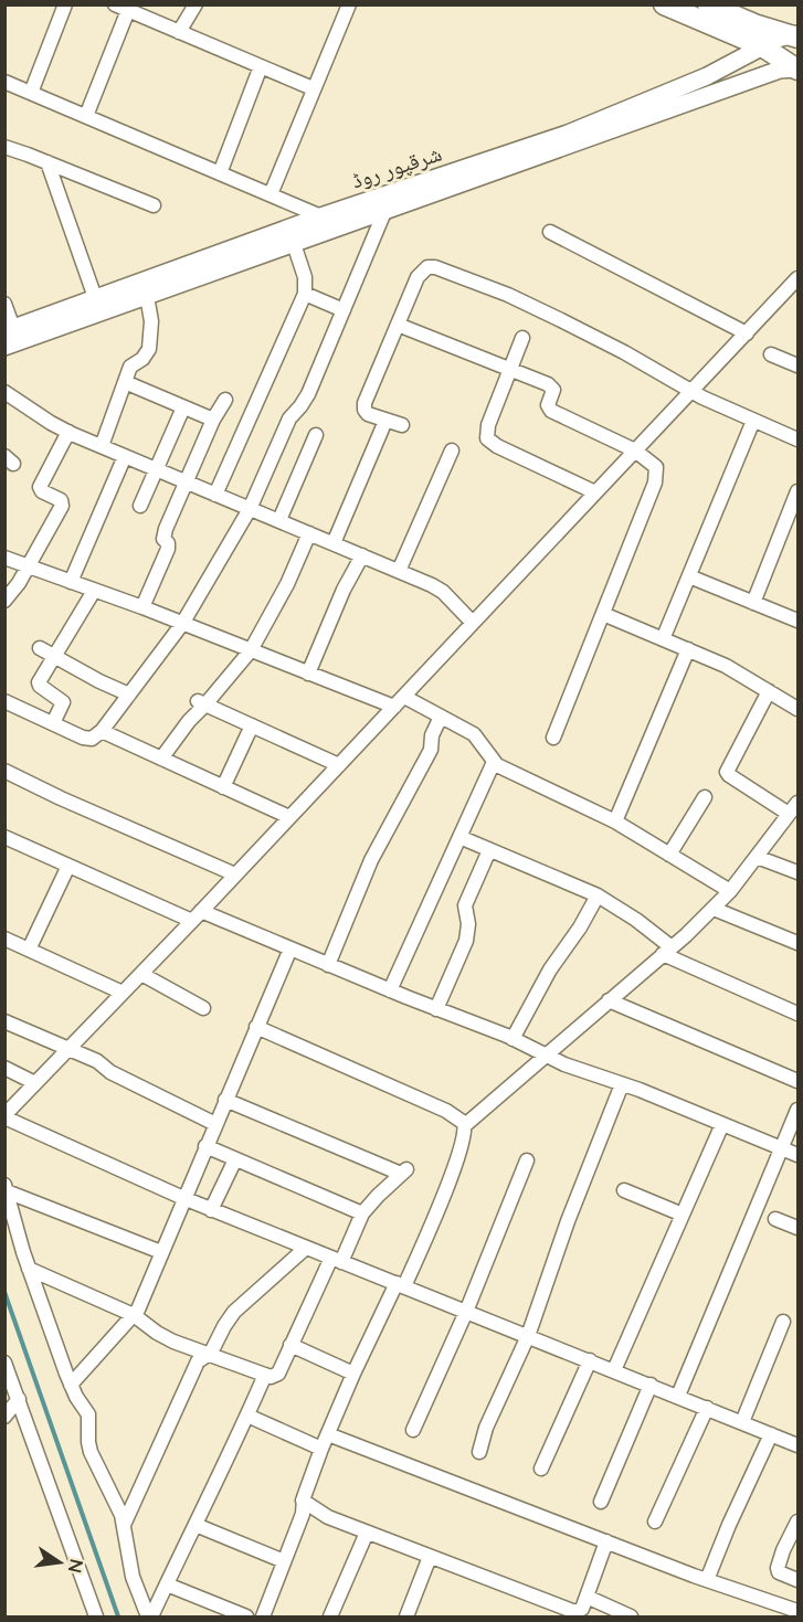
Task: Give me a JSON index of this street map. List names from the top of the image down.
{
  "streets": {
    "main road": ["شرقپور روڈ"]
  },
  "north": "right"
}
